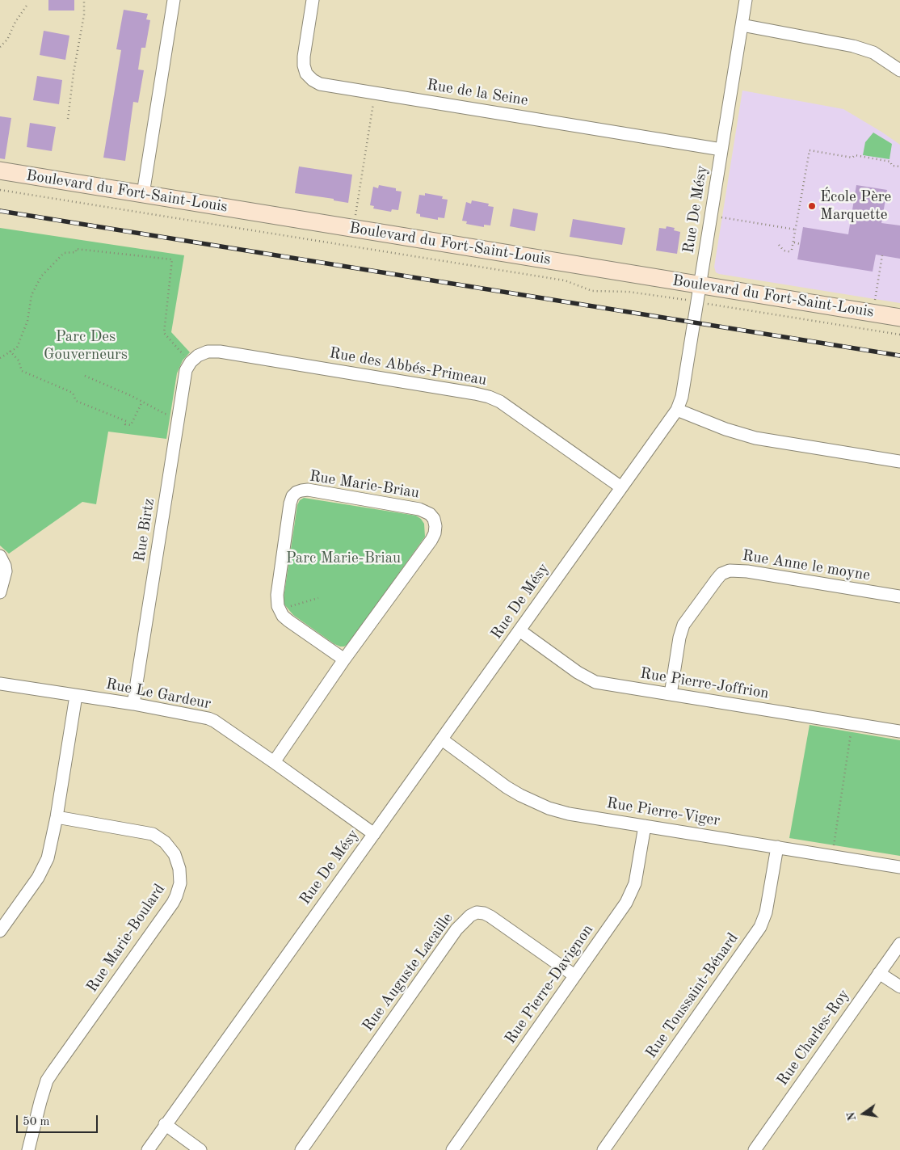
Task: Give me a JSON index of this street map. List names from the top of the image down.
{
  "streets": {
    "street": [
      "Rue de la Seine",
      "Boulevard du Fort-Saint-Louis",
      "Rue De Mésy",
      "Rue des Abbés-Primeau",
      "Rue Marie-Briau",
      "Rue Birtz",
      "Rue Anne le moyne",
      "Rue Pierre-Joffrion",
      "Rue Le Gardeur",
      "Rue Pierre-Viger",
      "Rue Marie-Boulard",
      "Rue Auguste Lacaille",
      "Rue Pierre-Davignon",
      "Rue Toussaint-Bénard",
      "Rue Charles-Roy"
    ]
  },
  "crossings": [
    ["Rue de la Seine", "Rue De Mésy"],
    ["Boulevard du Fort-Saint-Louis", "Rue De Mésy"],
    ["Rue De Mésy", "Rue des Abbés-Primeau"],
    ["Rue De Mésy", "Rue Pierre-Joffrion"],
    ["Rue De Mésy", "Rue Le Gardeur"],
    ["Rue De Mésy", "Rue Pierre-Viger"],
    ["Rue des Abbés-Primeau", "Rue Birtz"],
    ["Rue Marie-Briau", "Rue Le Gardeur"],
    ["Rue Birtz", "Rue Le Gardeur"],
    ["Rue Anne le moyne", "Rue Pierre-Joffrion"],
    ["Rue Pierre-Viger", "Rue Pierre-Davignon"],
    ["Rue Pierre-Viger", "Rue Toussaint-Bénard"],
    ["Rue Auguste Lacaille", "Rue Pierre-Davignon"]
  ],
  "parks": ["Parc Des Gouverneurs", "Parc Marie-Briau"],
  "places": ["École Père Marquette"],
  "scale_bar": "50 m",
  "north": "left"
}
